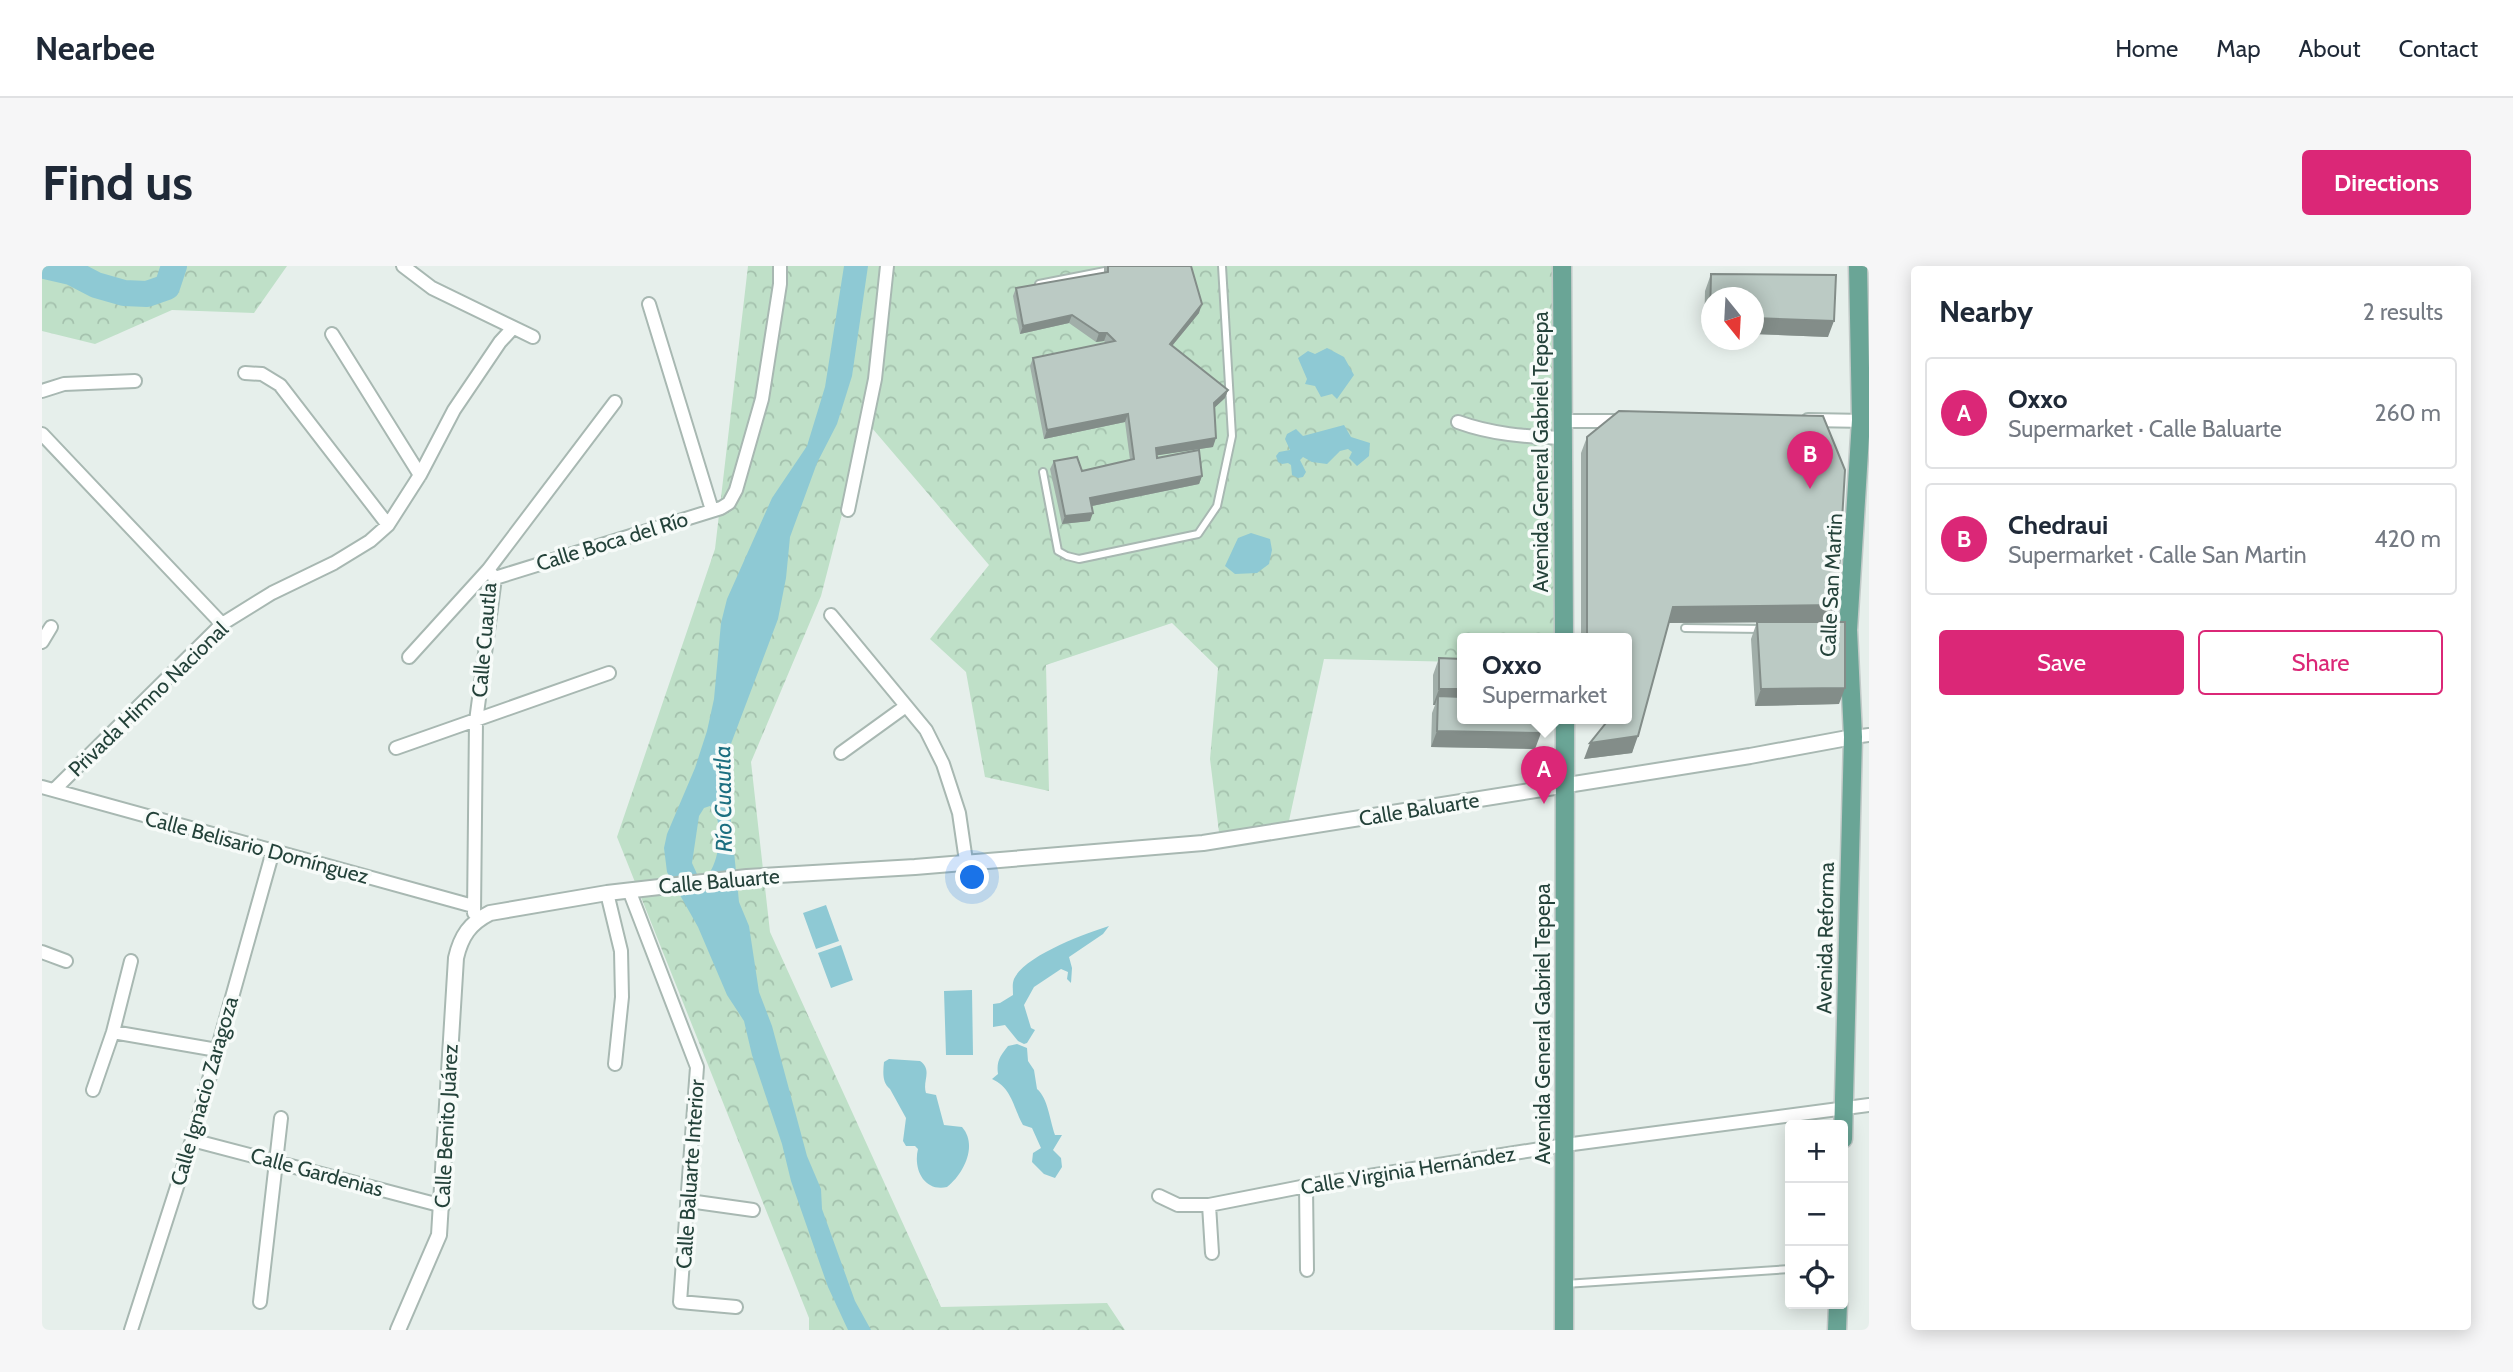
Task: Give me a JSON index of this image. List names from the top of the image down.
{
  "streets": {
    "main road": ["Avenida General Gabriel Tepepa", "Calle San Martin", "Avenida Reforma"],
    "street": [
      "Calle Boca del Río",
      "Calle Cuautla",
      "Privada Himno Nacional",
      "Calle Baluarte",
      "Calle Belisario Domínguez",
      "Calle Ignacio Zaragoza",
      "Calle Benito Juárez",
      "Calle Virginia Hernández",
      "Calle Gardenias",
      "Calle Baluarte Interior"
    ]
  },
  "crossings": [
    ["Avenida General Gabriel Tepepa", "Calle Baluarte"],
    ["Avenida General Gabriel Tepepa", "Calle Virginia Hernández"],
    ["Calle Boca del Río", "Calle Cuautla"],
    ["Calle San Martin", "Calle Baluarte"],
    ["Calle San Martin", "Avenida Reforma"],
    ["Calle Cuautla", "Calle Baluarte"],
    ["Calle Cuautla", "Calle Belisario Domínguez"],
    ["Calle Cuautla", "Calle Benito Juárez"],
    ["Privada Himno Nacional", "Calle Belisario Domínguez"],
    ["Calle Baluarte", "Calle Belisario Domínguez"],
    ["Calle Baluarte", "Avenida Reforma"],
    ["Calle Baluarte", "Calle Benito Juárez"],
    ["Calle Baluarte", "Calle Baluarte Interior"],
    ["Calle Belisario Domínguez", "Calle Ignacio Zaragoza"],
    ["Calle Belisario Domínguez", "Calle Benito Juárez"],
    ["Avenida Reforma", "Calle Virginia Hernández"],
    ["Calle Ignacio Zaragoza", "Calle Gardenias"],
    ["Calle Benito Juárez", "Calle Gardenias"]
  ],
  "water": ["Río Cuautla"],
  "north": "bottom",
  "page": {
    "header": "Nearbee",
    "nav": [
      "Home",
      "Map",
      "About",
      "Contact"
    ],
    "buttons": [
      "Directions",
      ["Save", "Share"]
    ],
    "title": "Find us",
    "heading": ["Nearby", "2 results"],
    "list": [
      {
        "mark": "A",
        "name": "Oxxo",
        "note": "Supermarket · Calle Baluarte",
        "value": "260 m"
      },
      {
        "mark": "B",
        "name": "Chedraui",
        "note": "Supermarket · Calle San Martin",
        "value": "420 m"
      }
    ],
    "pins": ["B", "A"],
    "popup": ["Oxxo", "Supermarket"],
    "map_buttons": ["+", "−"]
  }
}
